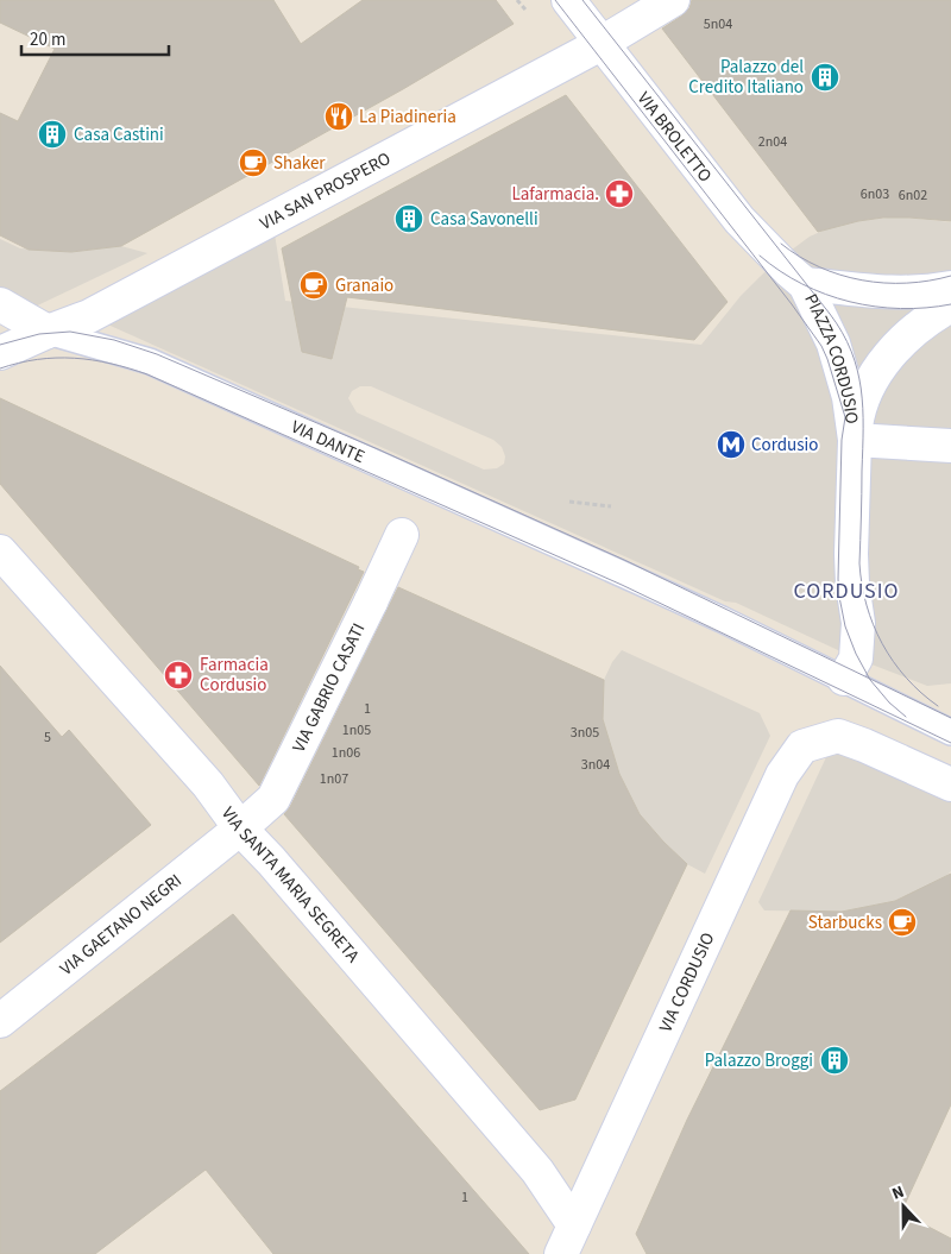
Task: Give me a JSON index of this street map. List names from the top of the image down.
{
  "streets": {
    "street": [
      "VIA BROLETTO",
      "VIA SAN PROSPERO",
      "PIAZZA CORDUSIO",
      "VIA DANTE",
      "VIA GABRIO CASATI",
      "VIA SANTA MARIA SEGRETA",
      "VIA GAETANO NEGRI",
      "VIA CORDUSIO"
    ]
  },
  "crossings": [
    ["VIA BROLETTO", "VIA SAN PROSPERO"],
    ["VIA BROLETTO", "PIAZZA CORDUSIO"],
    ["VIA SAN PROSPERO", "VIA DANTE"],
    ["PIAZZA CORDUSIO", "VIA DANTE"],
    ["VIA GABRIO CASATI", "VIA SANTA MARIA SEGRETA"],
    ["VIA GABRIO CASATI", "VIA GAETANO NEGRI"],
    ["VIA SANTA MARIA SEGRETA", "VIA GAETANO NEGRI"],
    ["VIA SANTA MARIA SEGRETA", "VIA CORDUSIO"]
  ],
  "districts": ["CORDUSIO"],
  "places": {
    "building": [
      "Palazzo del Credito Italiano",
      "Casa Castini",
      "Casa Savonelli",
      "Palazzo Broggi"
    ],
    "restaurant": ["La Piadineria"],
    "cafe": ["Shaker", "Granaio", "Starbucks"],
    "pharmacy": ["Lafarmacia.", "Farmacia Cordusio"],
    "metro station": ["Cordusio"]
  },
  "house_numbers": [
    "5n04",
    "2n04",
    "6n03",
    "6n02",
    "1",
    "1n05",
    "3n05",
    "5",
    "1n06",
    "3n04",
    "1n07",
    "1"
  ],
  "scale_bar": "20 m",
  "north": "top"
}
